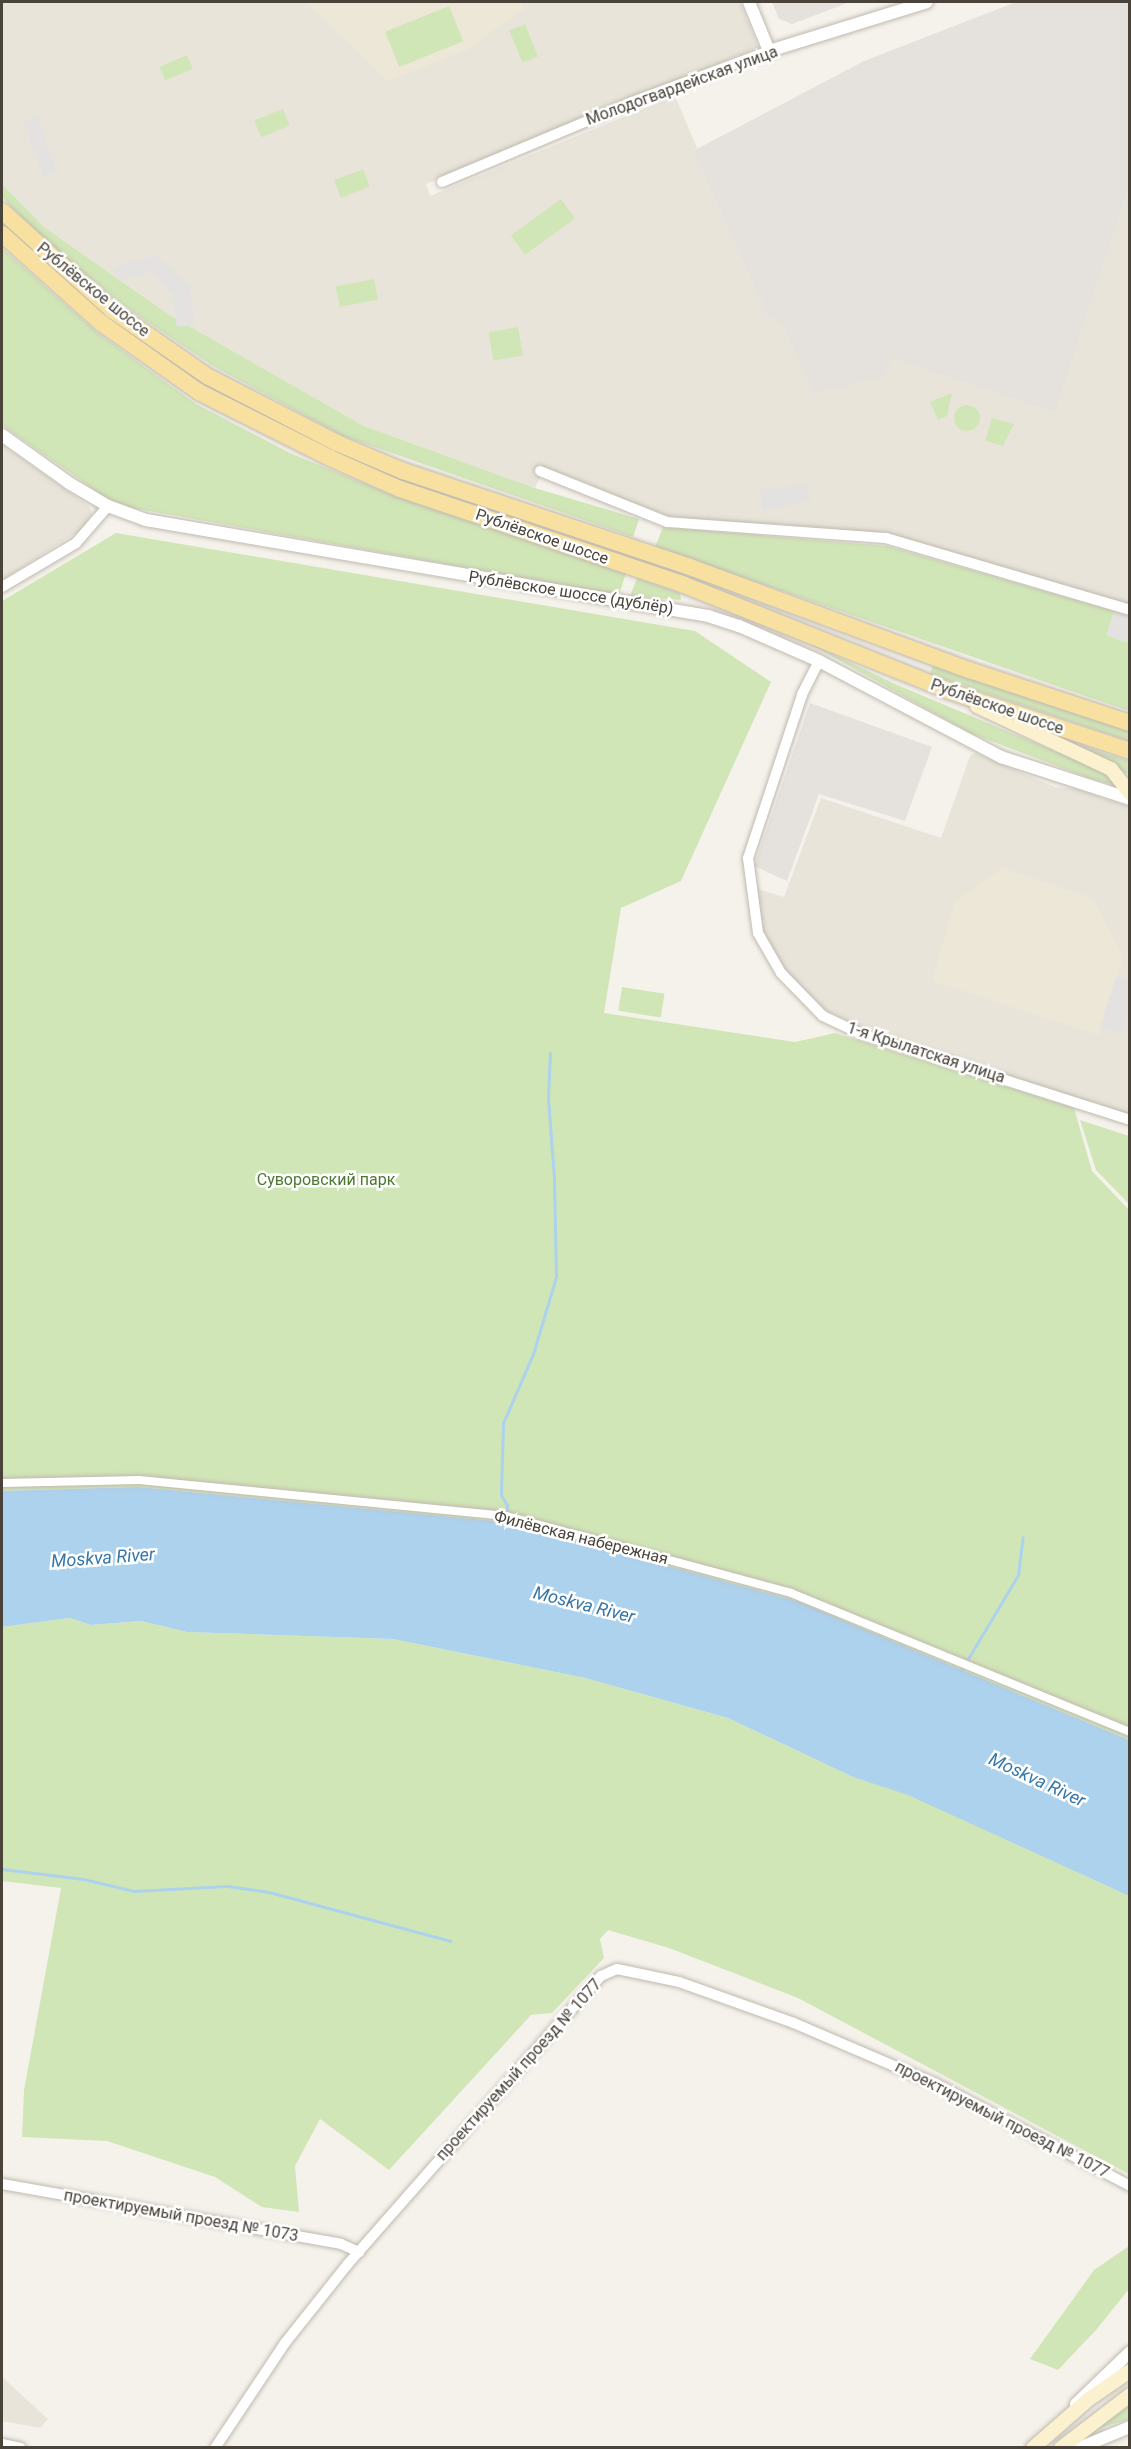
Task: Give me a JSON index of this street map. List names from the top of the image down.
{
  "streets": {
    "main road": ["Рублёвское шоссе"],
    "street": [
      "Молодогвардейская улица",
      "Рублёвское шоссе (дублёр)",
      "1-я Крылатская улица",
      "Филёвская набережная",
      "проектируемый проезд № 1077",
      "проектируемый проезд № 1073"
    ]
  },
  "crossings": [
    ["Рублёвское шоссе (дублёр)", "1-я Крылатская улица"],
    ["проектируемый проезд № 1077", "проектируемый проезд № 1073"]
  ],
  "water": ["Moskva River"],
  "parks": ["Суворовский парк"]
}
